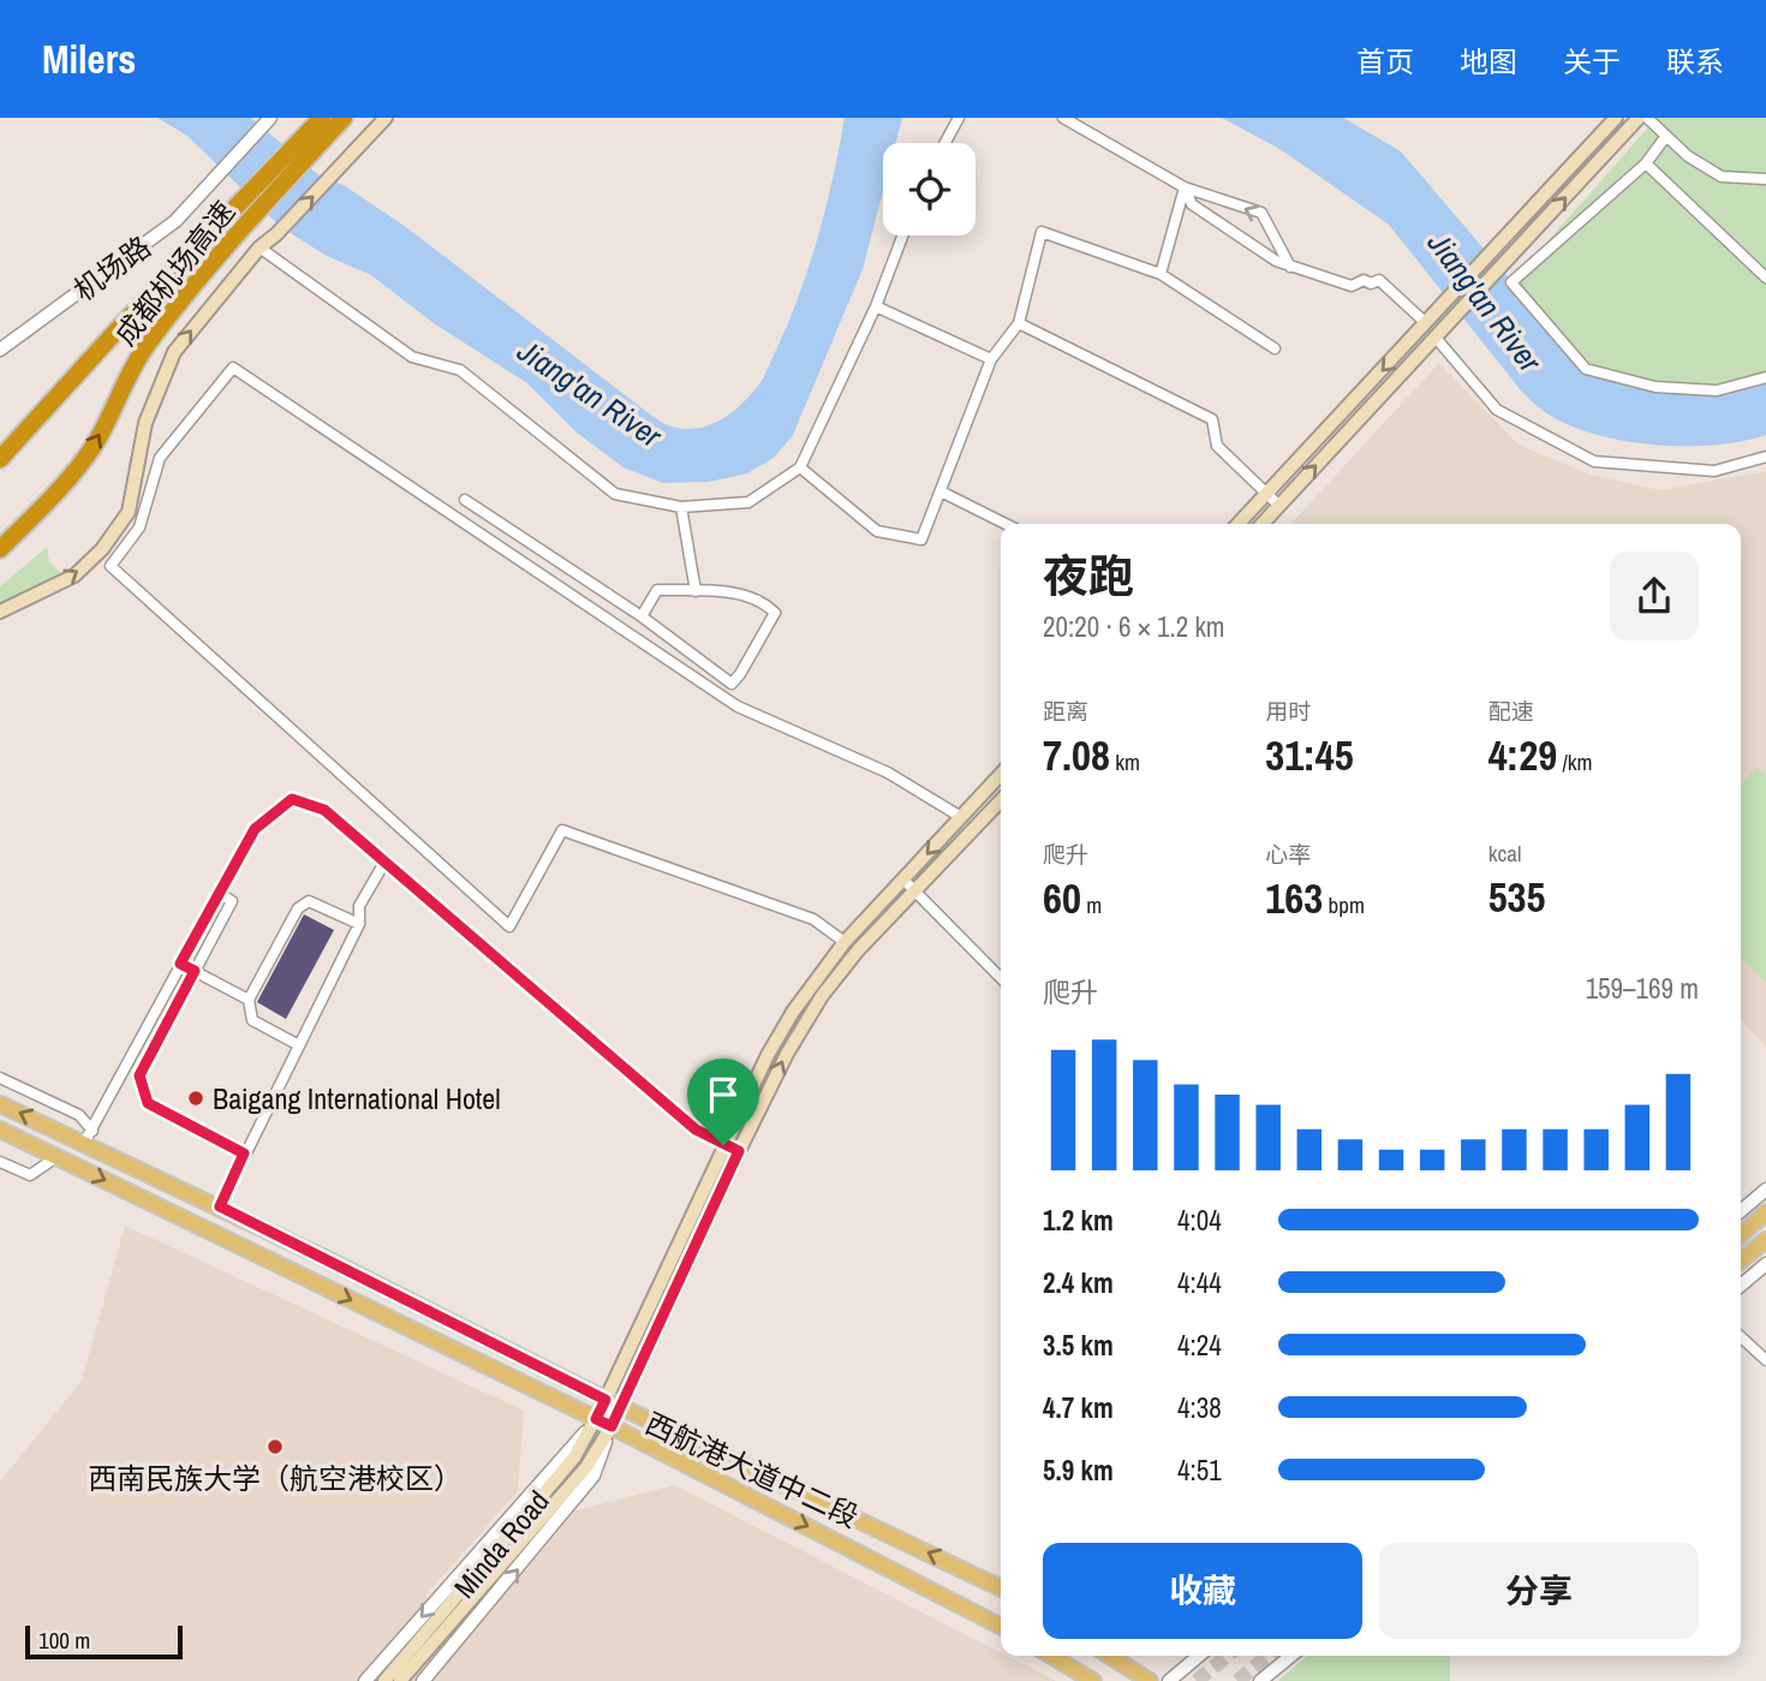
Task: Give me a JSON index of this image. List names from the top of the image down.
{
  "streets": {
    "highway": ["成都机场高速"],
    "main road": ["西航港大道中二段", "Minda Road"],
    "street": ["机场路"]
  },
  "crossings": [
    ["西航港大道中二段", "Minda Road"]
  ],
  "water": ["Jiang'an River"],
  "places": ["Baigang International Hotel", "西南民族大学（航空港校区）"],
  "scale_bar": "100 m",
  "page": {
    "header": "Milers",
    "nav": [
      "首页",
      "地图",
      "关于",
      "联系"
    ],
    "heading": ["夜跑", "20:20 · 6 × 1.2 km"],
    "stats": [
      ["距离", "7.08 km"],
      ["用时", "31:45"],
      ["配速", "4:29 /km"],
      ["爬升", "60 m"],
      ["心率", "163 bpm"],
      ["kcal", "535"]
    ],
    "chart": ["爬升", "159–169 m"],
    "list": [
      {
        "name": "1.2 km",
        "note": "4:04"
      },
      {
        "name": "2.4 km",
        "note": "4:44"
      },
      {
        "name": "3.5 km",
        "note": "4:24"
      },
      {
        "name": "4.7 km",
        "note": "4:38"
      },
      {
        "name": "5.9 km",
        "note": "4:51"
      }
    ],
    "buttons": ["收藏", "分享"],
    "scale": "100 m"
  }
}
